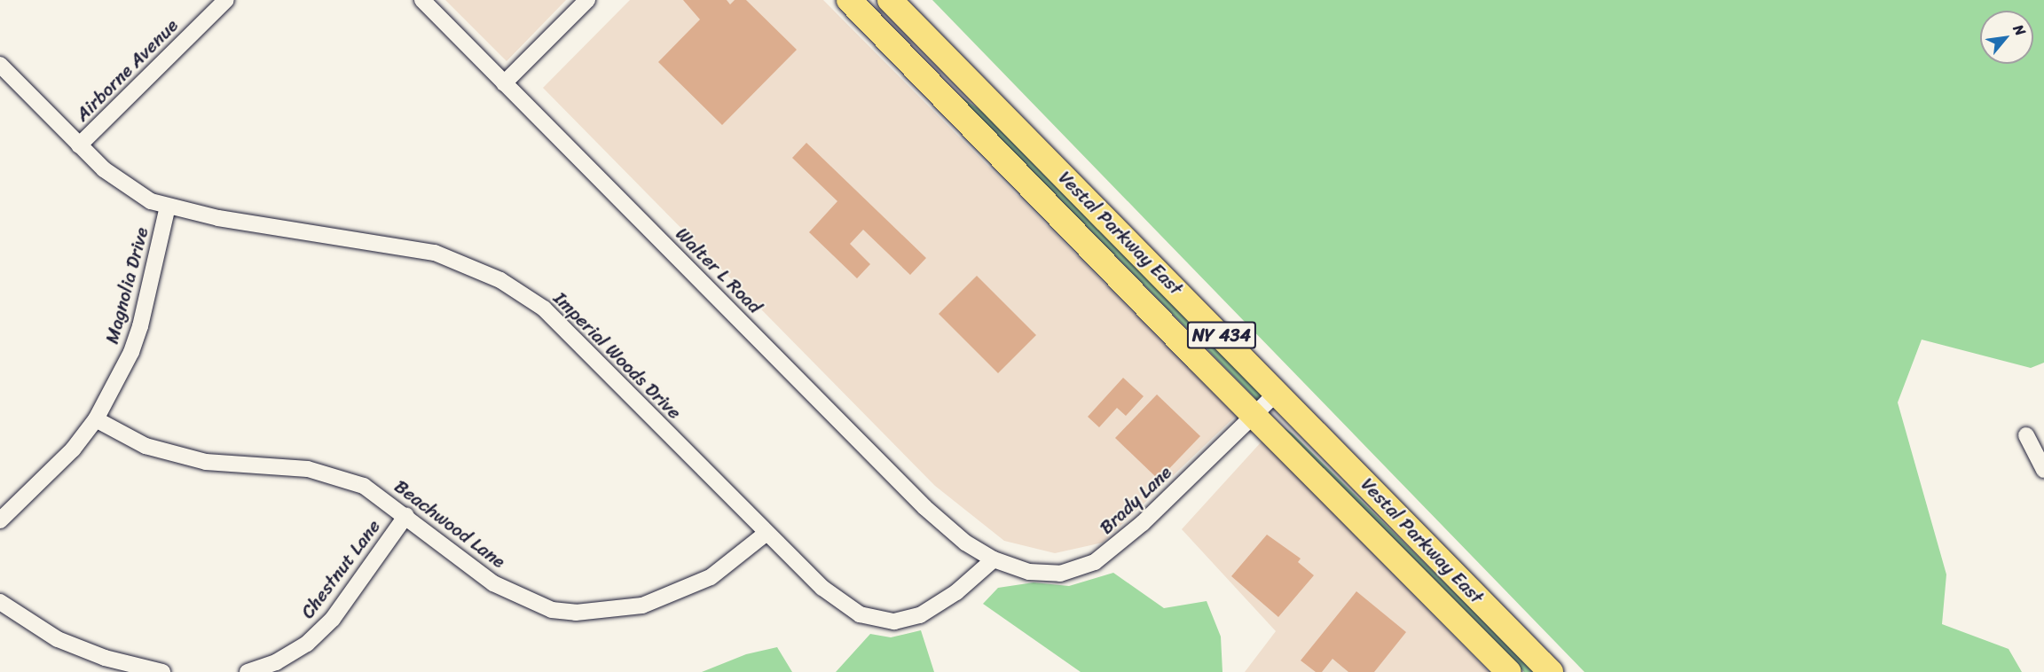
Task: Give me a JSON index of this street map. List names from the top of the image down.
{
  "streets": {
    "main road": ["Vestal Parkway East", "NY 434"],
    "street": [
      "Airborne Avenue",
      "Walter L Road",
      "Magnolia Drive",
      "Imperial Woods Drive",
      "Brady Lane",
      "Beachwood Lane",
      "Chestnut Lane"
    ]
  },
  "crossings": [
    ["Airborne Avenue", "Imperial Woods Drive"],
    ["Vestal Parkway East", "Brady Lane"],
    ["Walter L Road", "Imperial Woods Drive"],
    ["Walter L Road", "Brady Lane"],
    ["Magnolia Drive", "Imperial Woods Drive"],
    ["Magnolia Drive", "Beachwood Lane"],
    ["Imperial Woods Drive", "Brady Lane"],
    ["Imperial Woods Drive", "Beachwood Lane"],
    ["Beachwood Lane", "Chestnut Lane"]
  ],
  "north": "top right"
}
